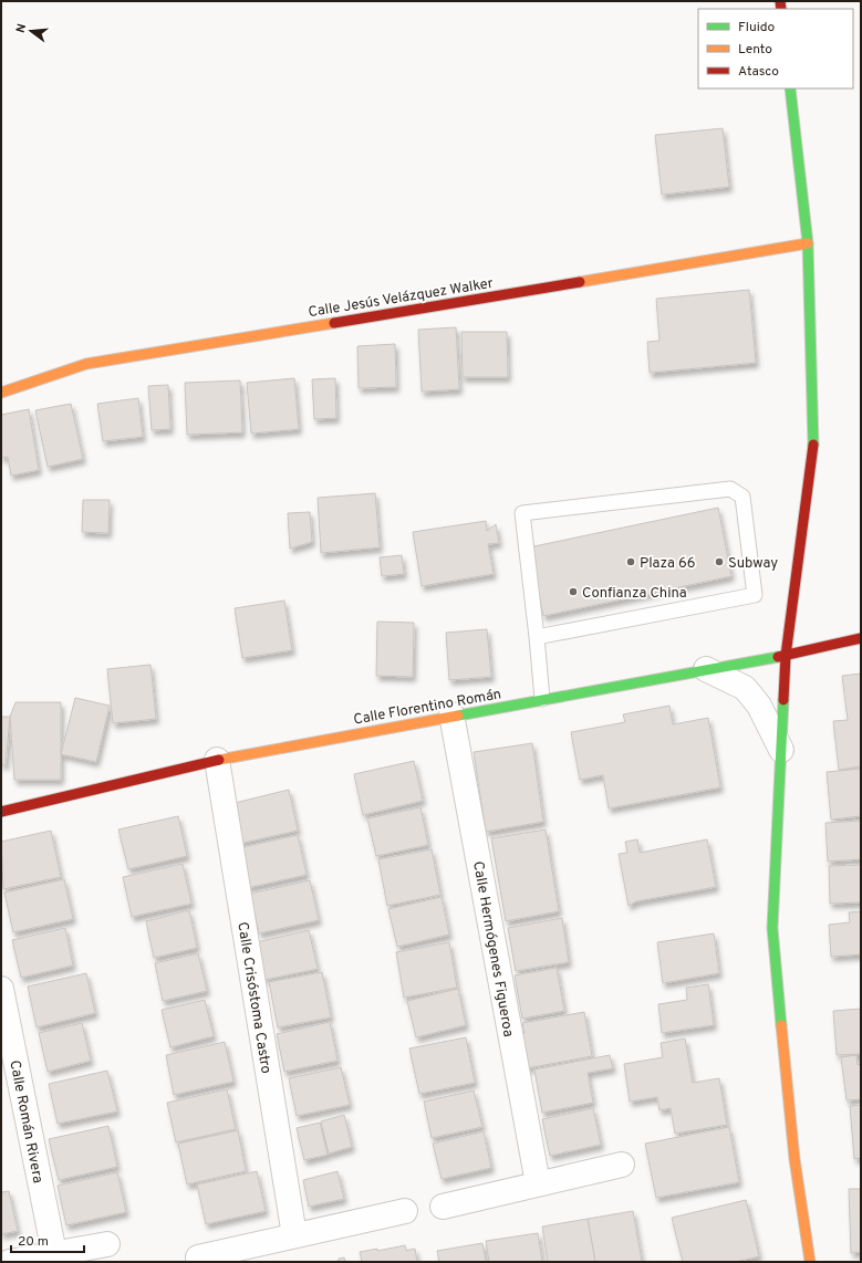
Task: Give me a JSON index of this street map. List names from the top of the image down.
{
  "streets": {
    "street": [
      "Calle Jesús Velázquez Walker",
      "Calle Florentino Román",
      "Calle Hermógenes Figueroa",
      "Calle Crisóstoma Castro",
      "Calle Román Rivera"
    ]
  },
  "crossings": [
    ["Calle Florentino Román", "Calle Hermógenes Figueroa"],
    ["Calle Florentino Román", "Calle Crisóstoma Castro"]
  ],
  "places": ["Plaza 66", "Subway", "Confianza China"],
  "legend": ["Fluido", "Lento", "Atasco"],
  "scale_bar": "20 m",
  "north": "left"
}
